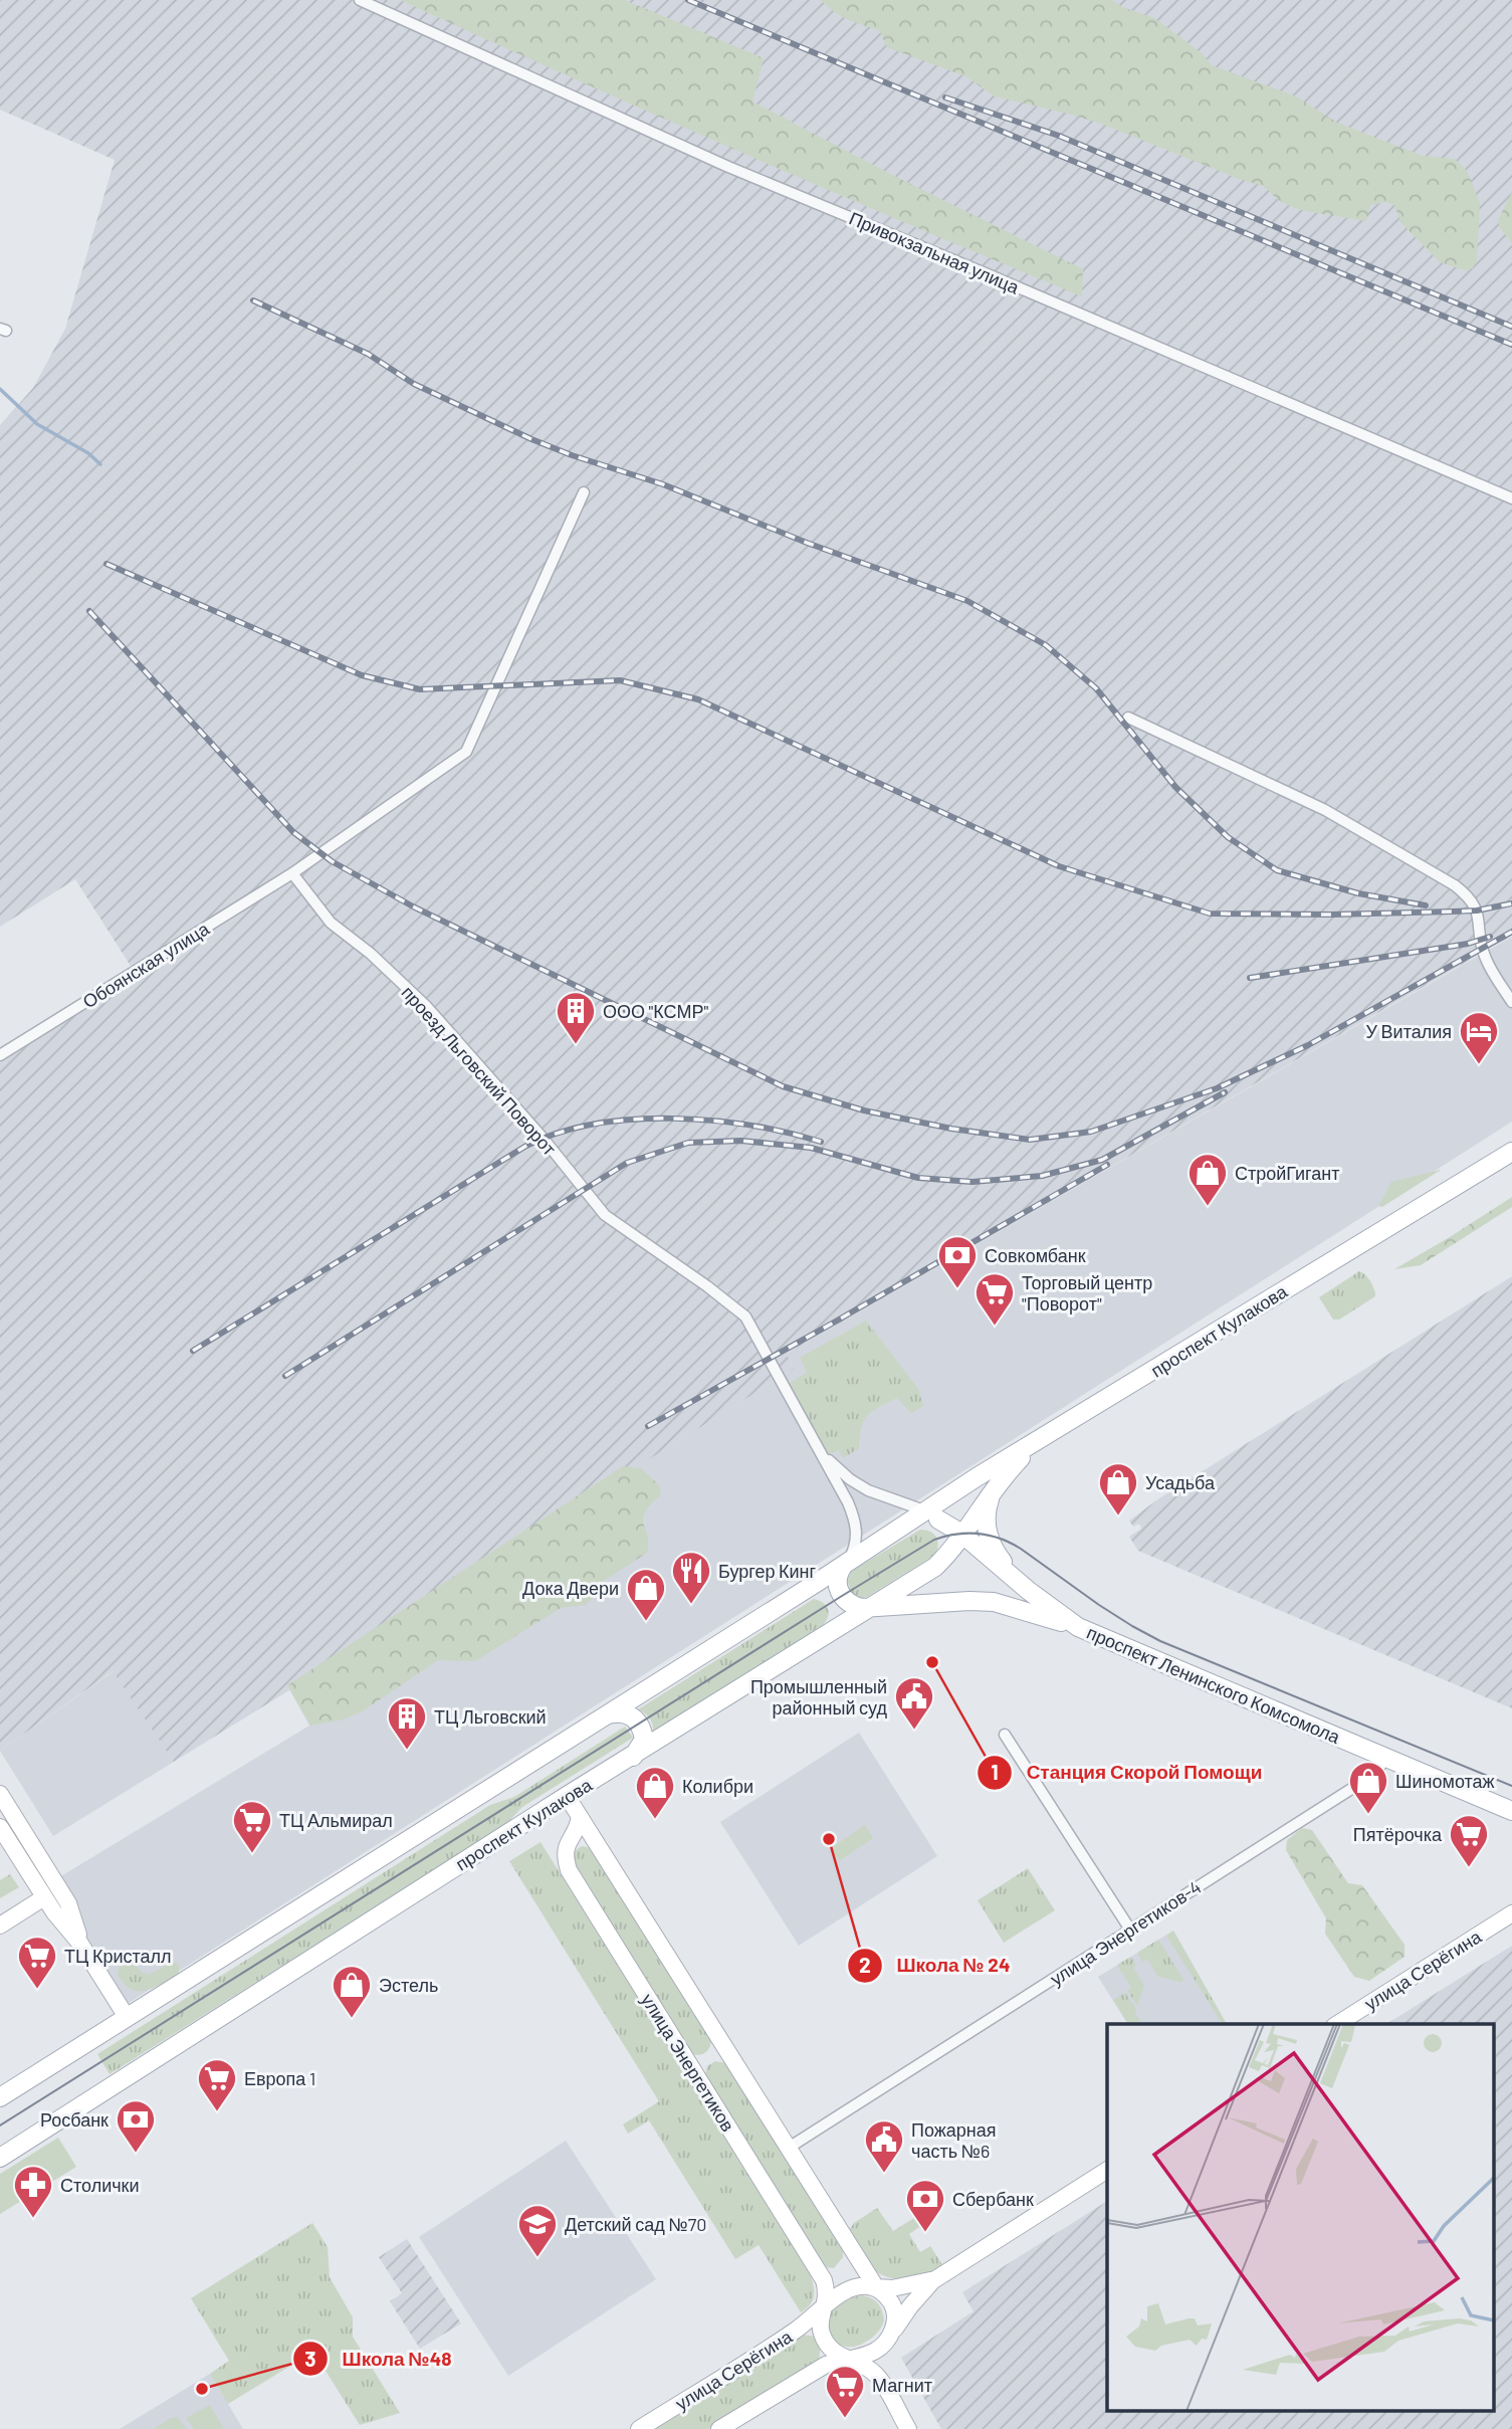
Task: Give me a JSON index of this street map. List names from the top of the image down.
{
  "streets": {
    "main road": ["проспект Кулакова", "проспект Ленинского Комсомола"],
    "street": [
      "Привокзальная улица",
      "Обоянская улица",
      "проезд Льговский Поворот",
      "улица Энергетиков-4",
      "улица Серёгина",
      "улица Энергетиков"
    ]
  },
  "crossings": [
    ["Обоянская улица", "проезд Льговский Поворот"],
    ["проезд Льговский Поворот", "проспект Кулакова"],
    ["проспект Кулакова", "проспект Ленинского Комсомола"],
    ["проспект Ленинского Комсомола", "улица Энергетиков-4"],
    ["улица Серёгина", "улица Энергетиков"]
  ],
  "places": {
    "building": ["ООО \"КСМР\"", "ТЦ Льговский"],
    "hotel": ["У Виталия"],
    "shop": [
      "СтройГигант",
      "Усадьба",
      "Дока Двери",
      "Шиномотаж",
      "Колибри",
      "Эстель"
    ],
    "bank": ["Совкомбанк", "Росбанк", "Сбербанк"],
    "supermarket": [
      "Торговый центр \"Поворот\"",
      "ТЦ Альмирал",
      "Пятёрочка",
      "ТЦ Кристалл",
      "Европа 1",
      "Магнит"
    ],
    "restaurant": ["Бургер Кинг"],
    "other": ["Станция Скорой Помощи", "Школа № 24", "Школа №48"],
    "public building": ["Промышленный районный суд", "Пожарная часть №6"],
    "pharmacy": ["Столички"],
    "school or university": ["Детский сад №70"]
  }
}
